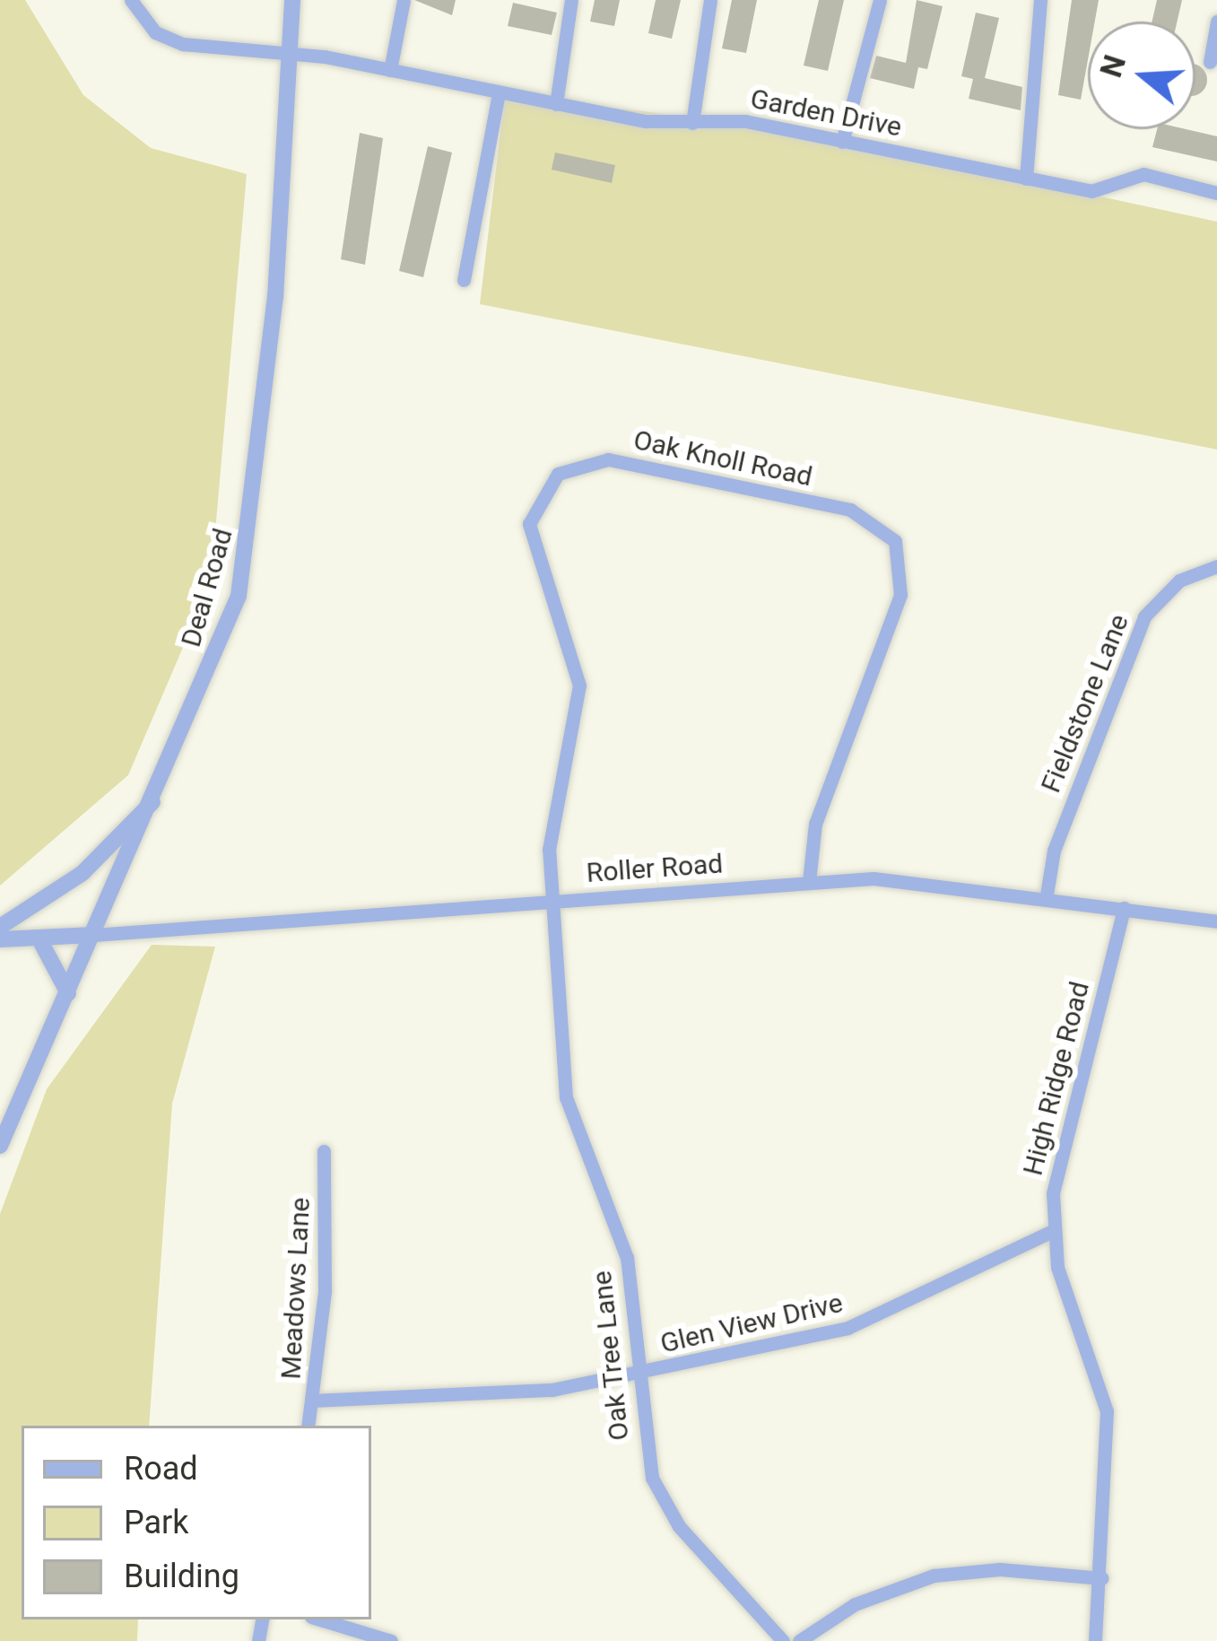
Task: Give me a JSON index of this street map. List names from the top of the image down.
{
  "streets": {
    "street": [
      "Garden Drive",
      "Oak Knoll Road",
      "Deal Road",
      "Fieldstone Lane",
      "Roller Road",
      "High Ridge Road",
      "Meadows Lane",
      "Glen View Drive",
      "Oak Tree Lane"
    ]
  },
  "crossings": [
    ["Garden Drive", "Deal Road"],
    ["Oak Knoll Road", "Roller Road"],
    ["Oak Knoll Road", "Oak Tree Lane"],
    ["Deal Road", "Roller Road"],
    ["Fieldstone Lane", "Roller Road"],
    ["Roller Road", "High Ridge Road"],
    ["Roller Road", "Oak Tree Lane"],
    ["High Ridge Road", "Glen View Drive"],
    ["Meadows Lane", "Glen View Drive"],
    ["Glen View Drive", "Oak Tree Lane"]
  ],
  "legend": ["Road", "Park", "Building"],
  "north": "left"
}
